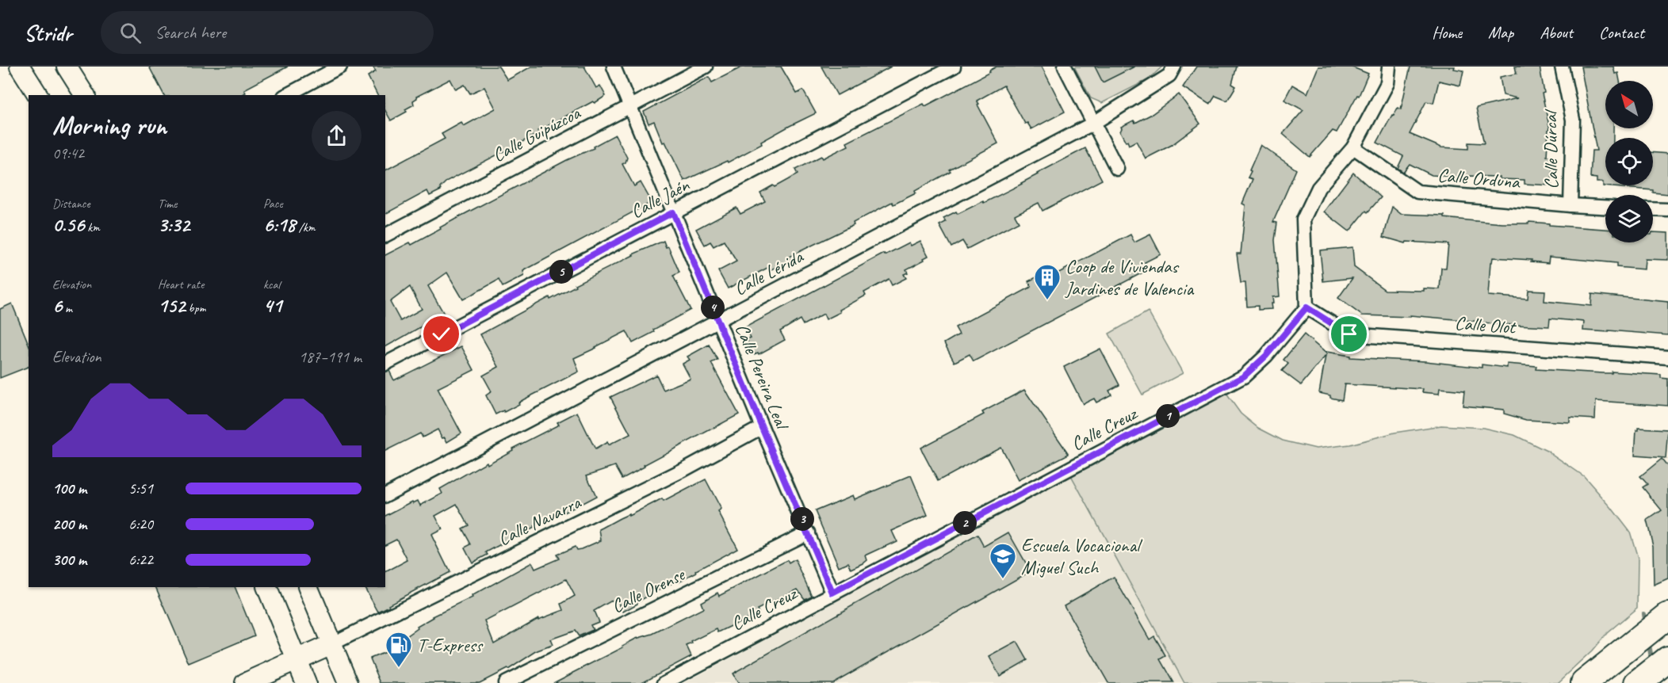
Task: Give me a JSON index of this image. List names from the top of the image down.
{
  "streets": {
    "street": [
      "Calle Guipúzcoa",
      "Calle Dúrcal",
      "Calle Orduna",
      "Calle Jaén",
      "Calle Lérida",
      "Calle Olot",
      "Calle Pereira Leal",
      "Calle Creuz",
      "Calle Navarra",
      "Calle Orense"
    ]
  },
  "crossings": [
    ["Calle Guipúzcoa", "Calle Pereira Leal"],
    ["Calle Dúrcal", "Calle Orduna"],
    ["Calle Jaén", "Calle Pereira Leal"],
    ["Calle Lérida", "Calle Pereira Leal"],
    ["Calle Olot", "Calle Creuz"],
    ["Calle Pereira Leal", "Calle Creuz"],
    ["Calle Pereira Leal", "Calle Navarra"],
    ["Calle Pereira Leal", "Calle Orense"]
  ],
  "places": {
    "building": ["Coop de Viviendas Jardines de Valencia"],
    "school or university": ["Escuela Vocacional Miguel Such"],
    "fuel station": ["T-Express"]
  },
  "north": "top left",
  "page": {
    "header": "Stridr",
    "search": "Search here",
    "nav": [
      "Home",
      "Map",
      "About",
      "Contact"
    ],
    "heading": ["Morning run", "09:42"],
    "stats": [
      ["Distance", "0.56 km"],
      ["Time", "3:32"],
      ["Pace", "6:18 /km"],
      ["Elevation", "6 m"],
      ["Heart rate", "152 bpm"],
      ["kcal", "41"]
    ],
    "pins": [
      "5",
      "4",
      "1",
      "3",
      "2"
    ],
    "chart": ["Elevation", "187–191 m"],
    "list": [
      {
        "name": "100 m",
        "note": "5:51"
      },
      {
        "name": "200 m",
        "note": "6:20"
      },
      {
        "name": "300 m",
        "note": "6:22"
      }
    ]
  }
}
